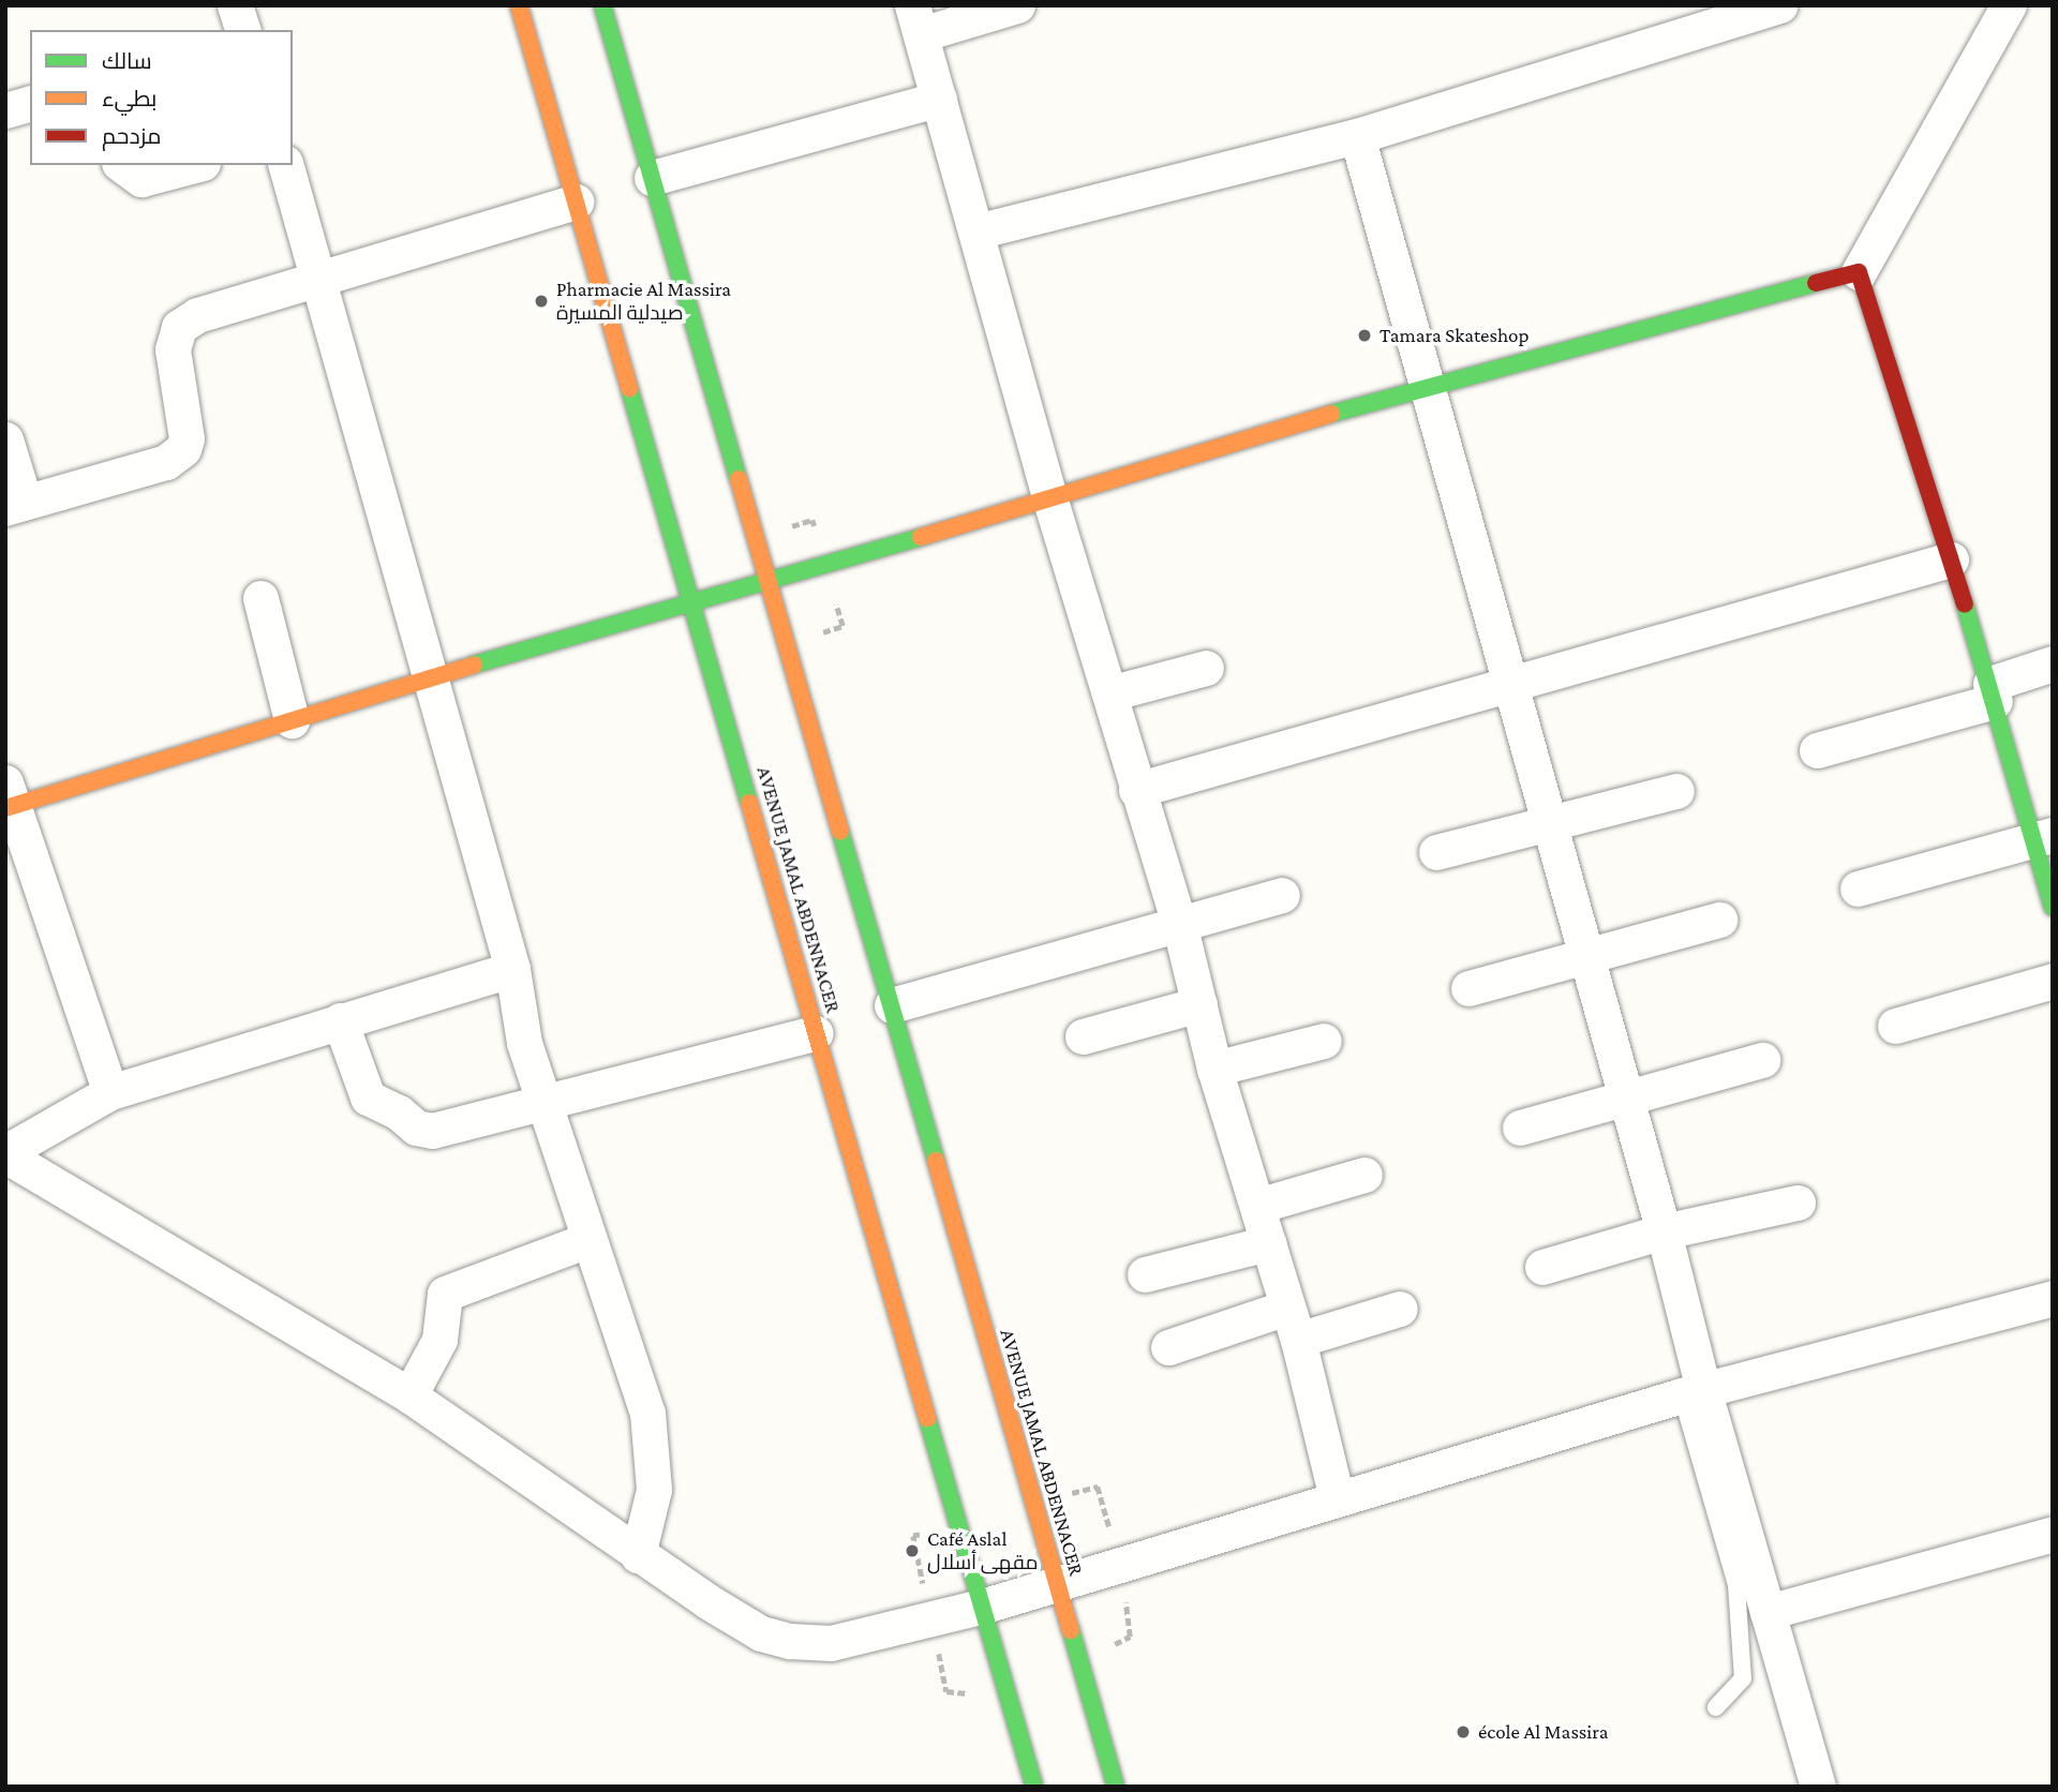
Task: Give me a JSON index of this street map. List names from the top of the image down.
{
  "streets": {
    "street": ["AVENUE JAMAL ABDENNACER"]
  },
  "places": [
    "Pharmacie Al Massira صيدلية المسيرة",
    "Tamara Skateshop",
    "Café Aslal مقهى أسلال",
    "école Al Massira"
  ],
  "legend": ["سالك", "بطيء", "مزدحم"]
}
